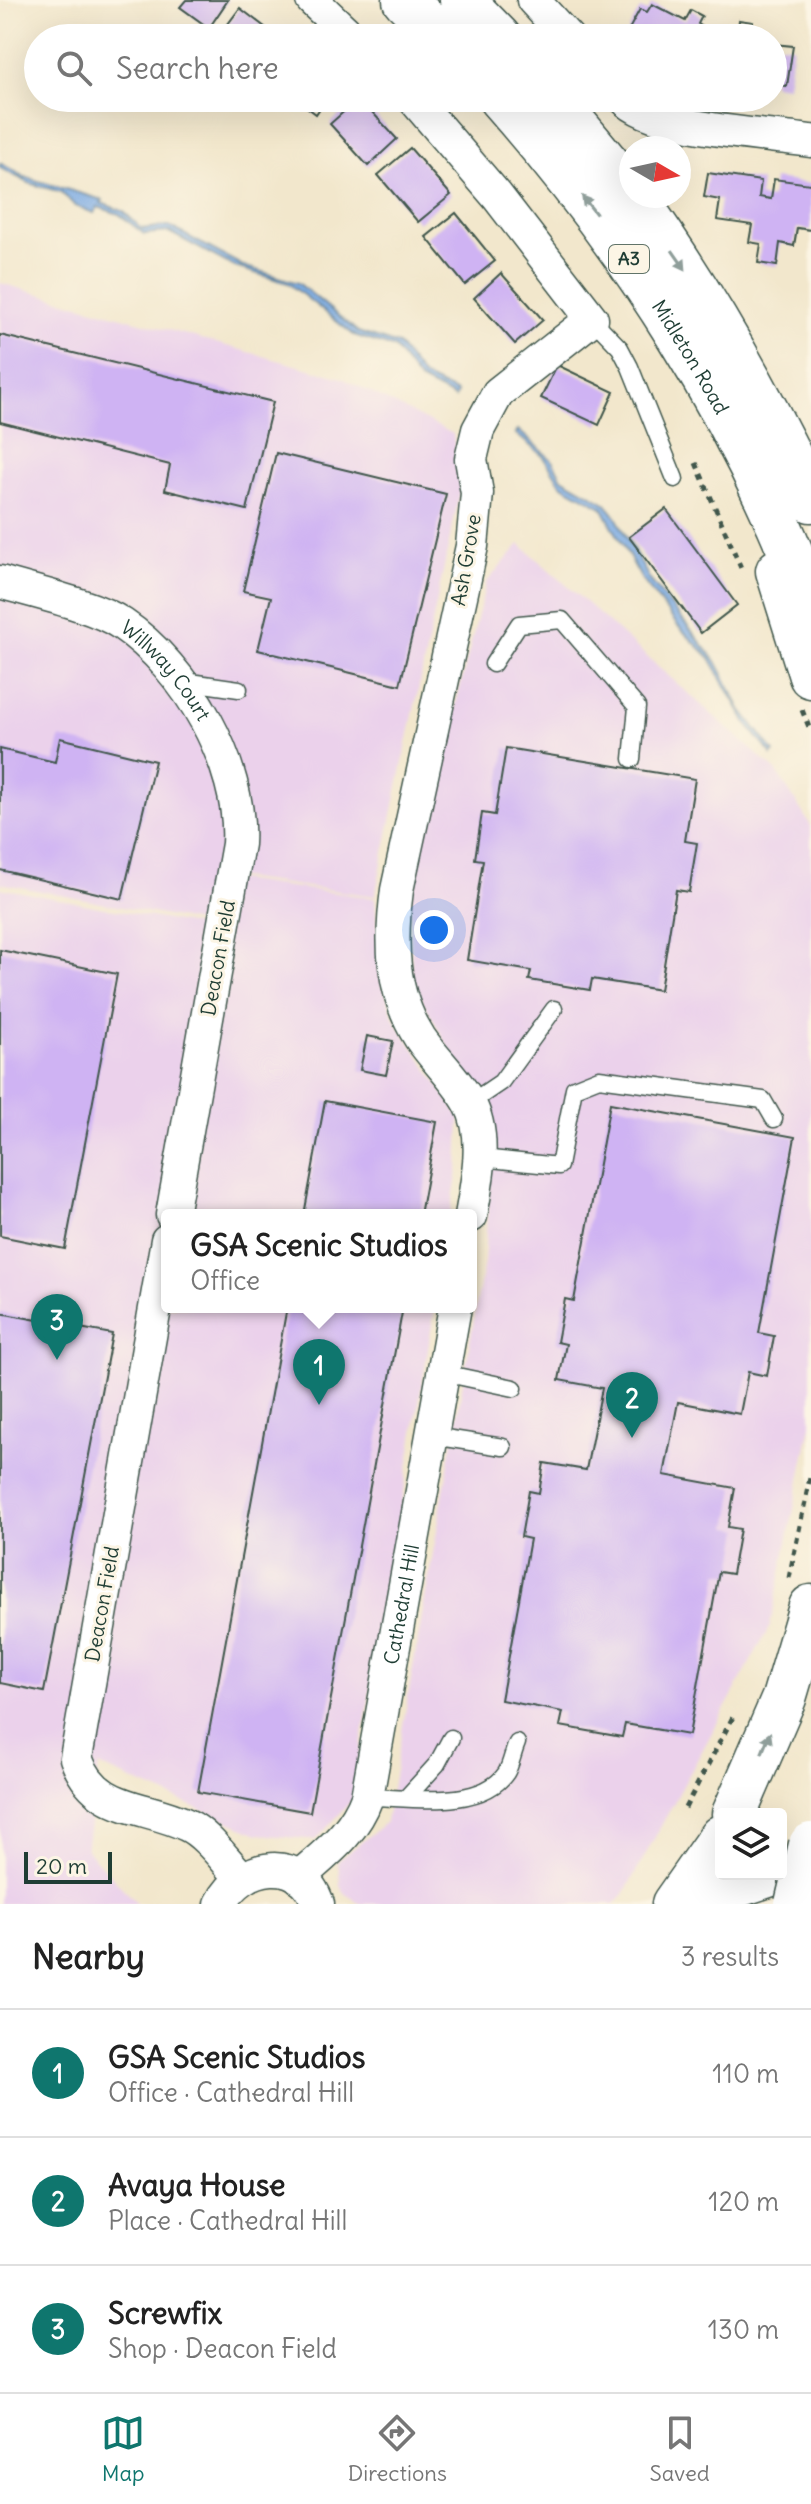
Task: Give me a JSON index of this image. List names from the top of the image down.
{
  "streets": {
    "main road": ["A3", "Midleton Road"],
    "street": [
      "Ash Grove",
      "Willway Court",
      "Deacon Field",
      "Cathedral Hill"
    ]
  },
  "crossings": [
    ["Willway Court", "Deacon Field"]
  ],
  "scale_bar": "20 m",
  "north": "right",
  "page": {
    "search": "Search here",
    "popup": ["GSA Scenic Studios", "Office"],
    "pins": ["3", "1", "2"],
    "scale": "20 m",
    "heading": ["Nearby", "3 results"],
    "list": [
      {
        "mark": "1",
        "name": "GSA Scenic Studios",
        "note": "Office · Cathedral Hill",
        "value": "110 m"
      },
      {
        "mark": "2",
        "name": "Avaya House",
        "note": "Place · Cathedral Hill",
        "value": "120 m"
      },
      {
        "mark": "3",
        "name": "Screwfix",
        "note": "Shop · Deacon Field",
        "value": "130 m"
      }
    ],
    "nav": ["Map", "Directions", "Saved"]
  }
}
